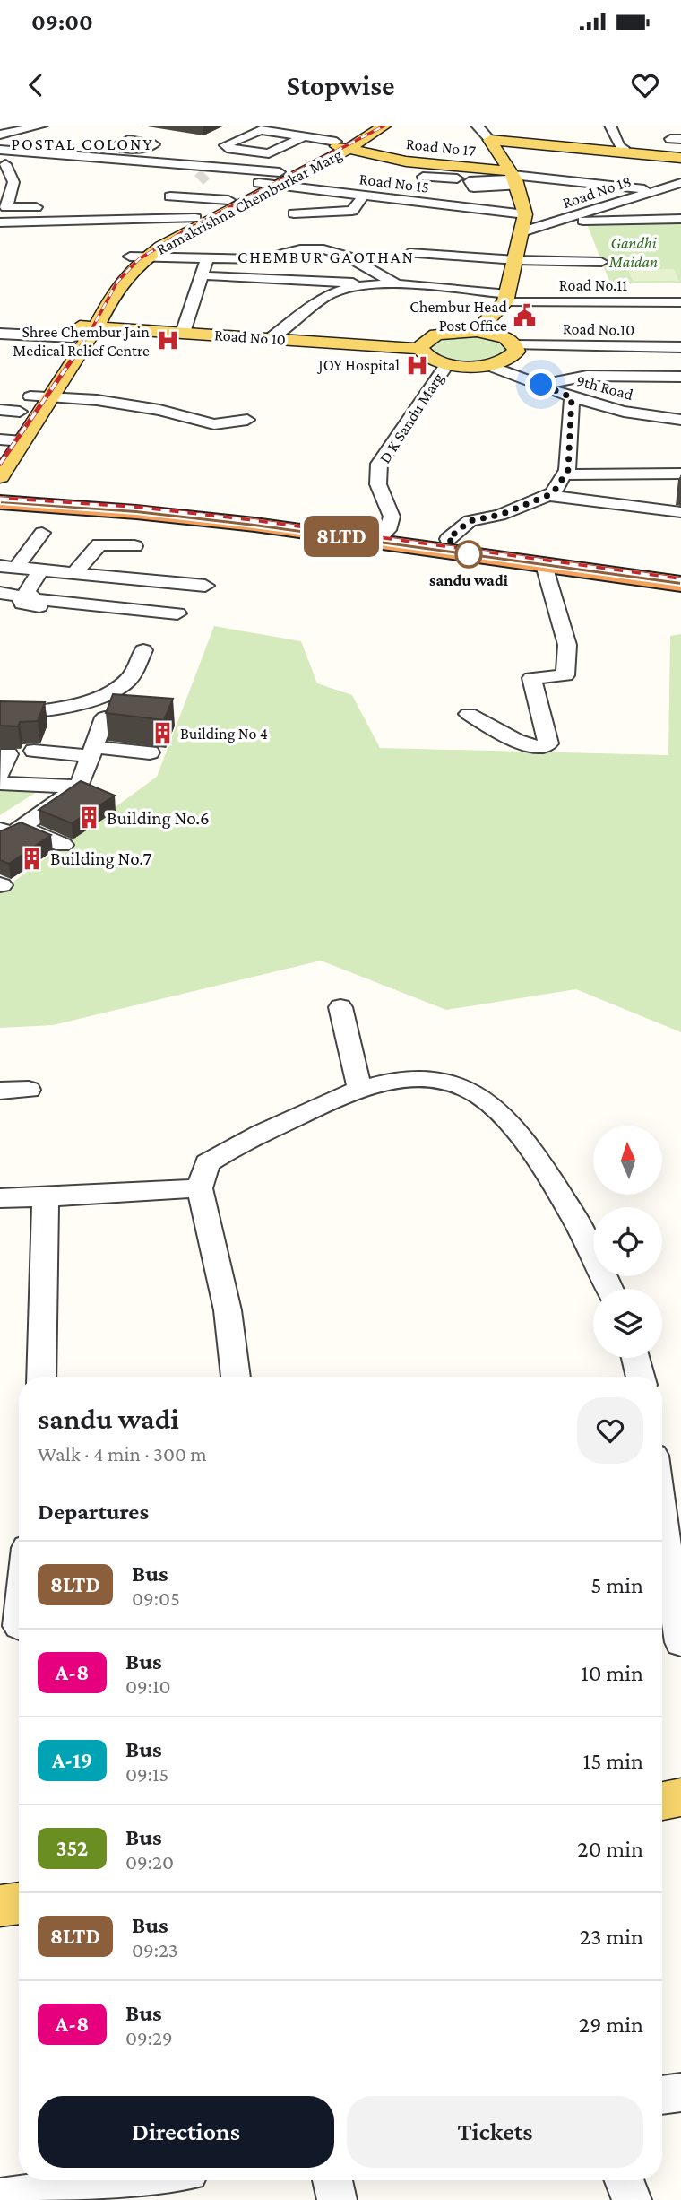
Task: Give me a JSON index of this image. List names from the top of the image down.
{
  "streets": {
    "main road": ["Road No 17", "Ramakrishna Chemburkar Marg", "Road No 10"],
    "street": [
      "Road No 15",
      "Road No 18",
      "Road No.11",
      "Road No.10",
      "9th Road",
      "D K Sandu Marg"
    ]
  },
  "crossings": [
    ["Road No 17", "Ramakrishna Chemburkar Marg"],
    ["Road No 15", "Ramakrishna Chemburkar Marg"],
    ["Ramakrishna Chemburkar Marg", "Road No 10"]
  ],
  "districts": ["POSTAL COLONY", "CHEMBUR GAOTHAN"],
  "parks": ["Gandhi Maidan"],
  "places": {
    "public building": ["Chembur Head Post Office"],
    "hospital": ["Shree Chembur Jain Medical Relief Centre", "JOY Hospital"],
    "other": ["sandu wadi"],
    "building": ["Building No 4", "Building No.6", "Building No.7"]
  },
  "lines": ["bus line 8LTD"],
  "north": "top",
  "page": {
    "status": "09:00",
    "header": "Stopwise",
    "on_map": "8LTD",
    "heading": [
      ["sandu wadi", "Walk · 4 min · 300 m"],
      "Departures"
    ],
    "list": [
      {
        "mark": "8LTD",
        "name": "Bus",
        "note": "09:05",
        "value": "5 min"
      },
      {
        "mark": "A-8",
        "name": "Bus",
        "note": "09:10",
        "value": "10 min"
      },
      {
        "mark": "A-19",
        "name": "Bus",
        "note": "09:15",
        "value": "15 min"
      },
      {
        "mark": "352",
        "name": "Bus",
        "note": "09:20",
        "value": "20 min"
      },
      {
        "mark": "8LTD",
        "name": "Bus",
        "note": "09:23",
        "value": "23 min"
      },
      {
        "mark": "A-8",
        "name": "Bus",
        "note": "09:29",
        "value": "29 min"
      }
    ],
    "buttons": ["Directions", "Tickets"]
  }
}
